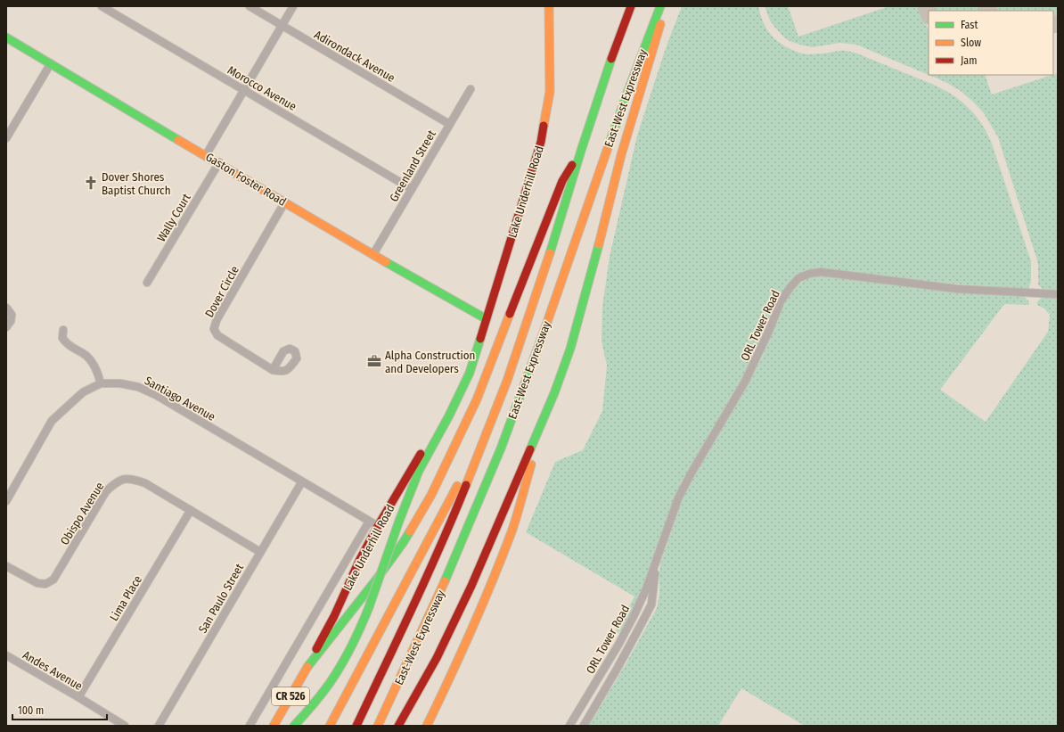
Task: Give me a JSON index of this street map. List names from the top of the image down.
{
  "streets": {
    "main road": [
      "East-West Expressway",
      "Gaston Foster Road",
      "Lake Underhill Road",
      "CR 526"
    ],
    "street": [
      "Adirondack Avenue",
      "Morocco Avenue",
      "Greenland Street",
      "Wally Court",
      "Dover Circle",
      "ORL Tower Road",
      "Santiago Avenue",
      "Obispo Avenue",
      "Lima Place",
      "San Paulo Street",
      "Andes Avenue"
    ]
  },
  "crossings": [
    ["Adirondack Avenue", "Greenland Street"],
    ["Morocco Avenue", "Greenland Street"],
    ["Greenland Street", "Gaston Foster Road"],
    ["Gaston Foster Road", "Lake Underhill Road"],
    ["Gaston Foster Road", "Wally Court"],
    ["Gaston Foster Road", "Dover Circle"],
    ["Lake Underhill Road", "Santiago Avenue"],
    ["Santiago Avenue", "San Paulo Street"],
    ["Obispo Avenue", "Lima Place"],
    ["Obispo Avenue", "San Paulo Street"],
    ["Lima Place", "Andes Avenue"]
  ],
  "places": {
    "church": ["Dover Shores Baptist Church"],
    "office": ["Alpha Construction and Developers"]
  },
  "legend": ["Fast", "Slow", "Jam"],
  "scale_bar": "100 m"
}
